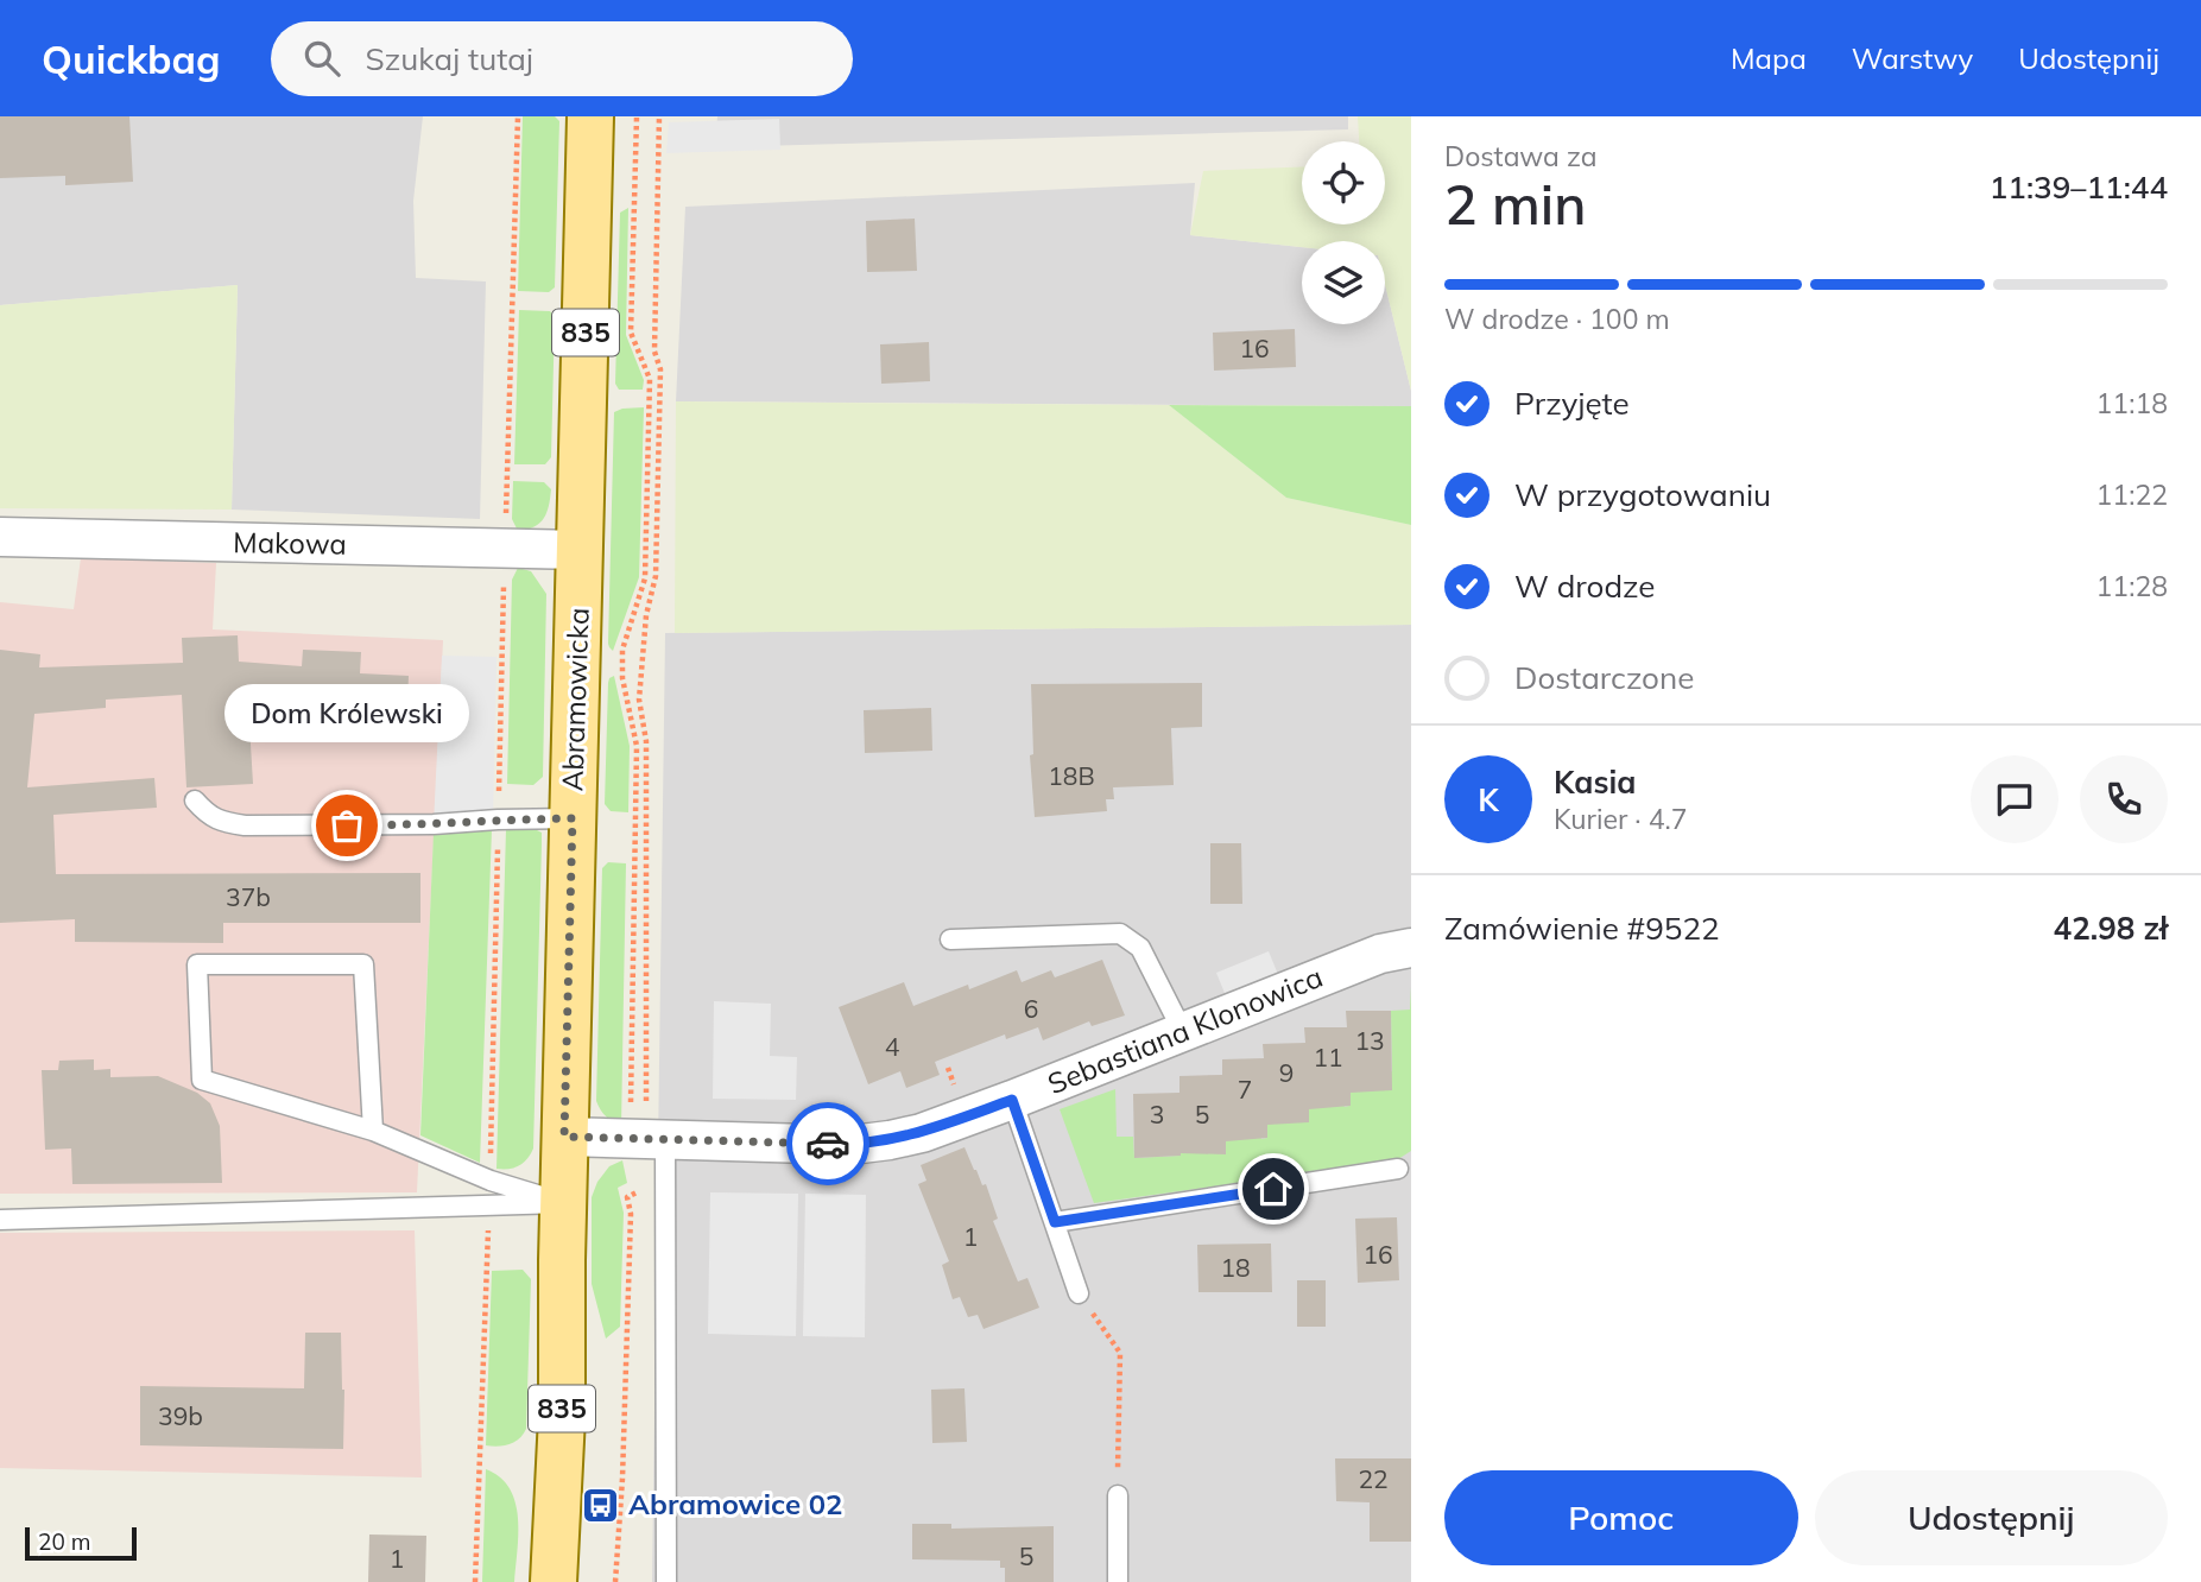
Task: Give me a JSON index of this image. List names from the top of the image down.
{
  "streets": {
    "main road": ["835", "Abramowicka"],
    "street": ["Makowa", "Sebastiana Klonowica"]
  },
  "crossings": [
    ["Makowa", "Abramowicka"],
    ["Abramowicka", "Sebastiana Klonowica"]
  ],
  "places": {
    "other": ["Dom Królewski"],
    "bus stop": ["Abramowice 02"]
  },
  "house_numbers": [
    "16",
    "18B",
    "37b",
    "6",
    "13",
    "4",
    "11",
    "9",
    "7",
    "3",
    "5",
    "1",
    "16",
    "18",
    "39b",
    "22",
    "5",
    "1"
  ],
  "scale_bar": "20 m",
  "page": {
    "header": "Quickbag",
    "search": "Szukaj tutaj",
    "nav": ["Mapa", "Warstwy", "Udostępnij"],
    "heading": ["2 min", "Dostawa za", "11:39–11:44"],
    "panel": [
      "Kasia",
      "Kurier · 4.7",
      "Zamówienie #9522",
      "42.98 zł"
    ],
    "bar": "W drodze · 100 m",
    "list": [
      ["Przyjęte", "11:18"],
      ["W przygotowaniu", "11:22"],
      ["W drodze", "11:28"],
      "Dostarczone"
    ],
    "bubble": "Dom Królewski",
    "round": "K",
    "buttons": ["Pomoc", "Udostępnij"],
    "scale": "20 m"
  }
}
